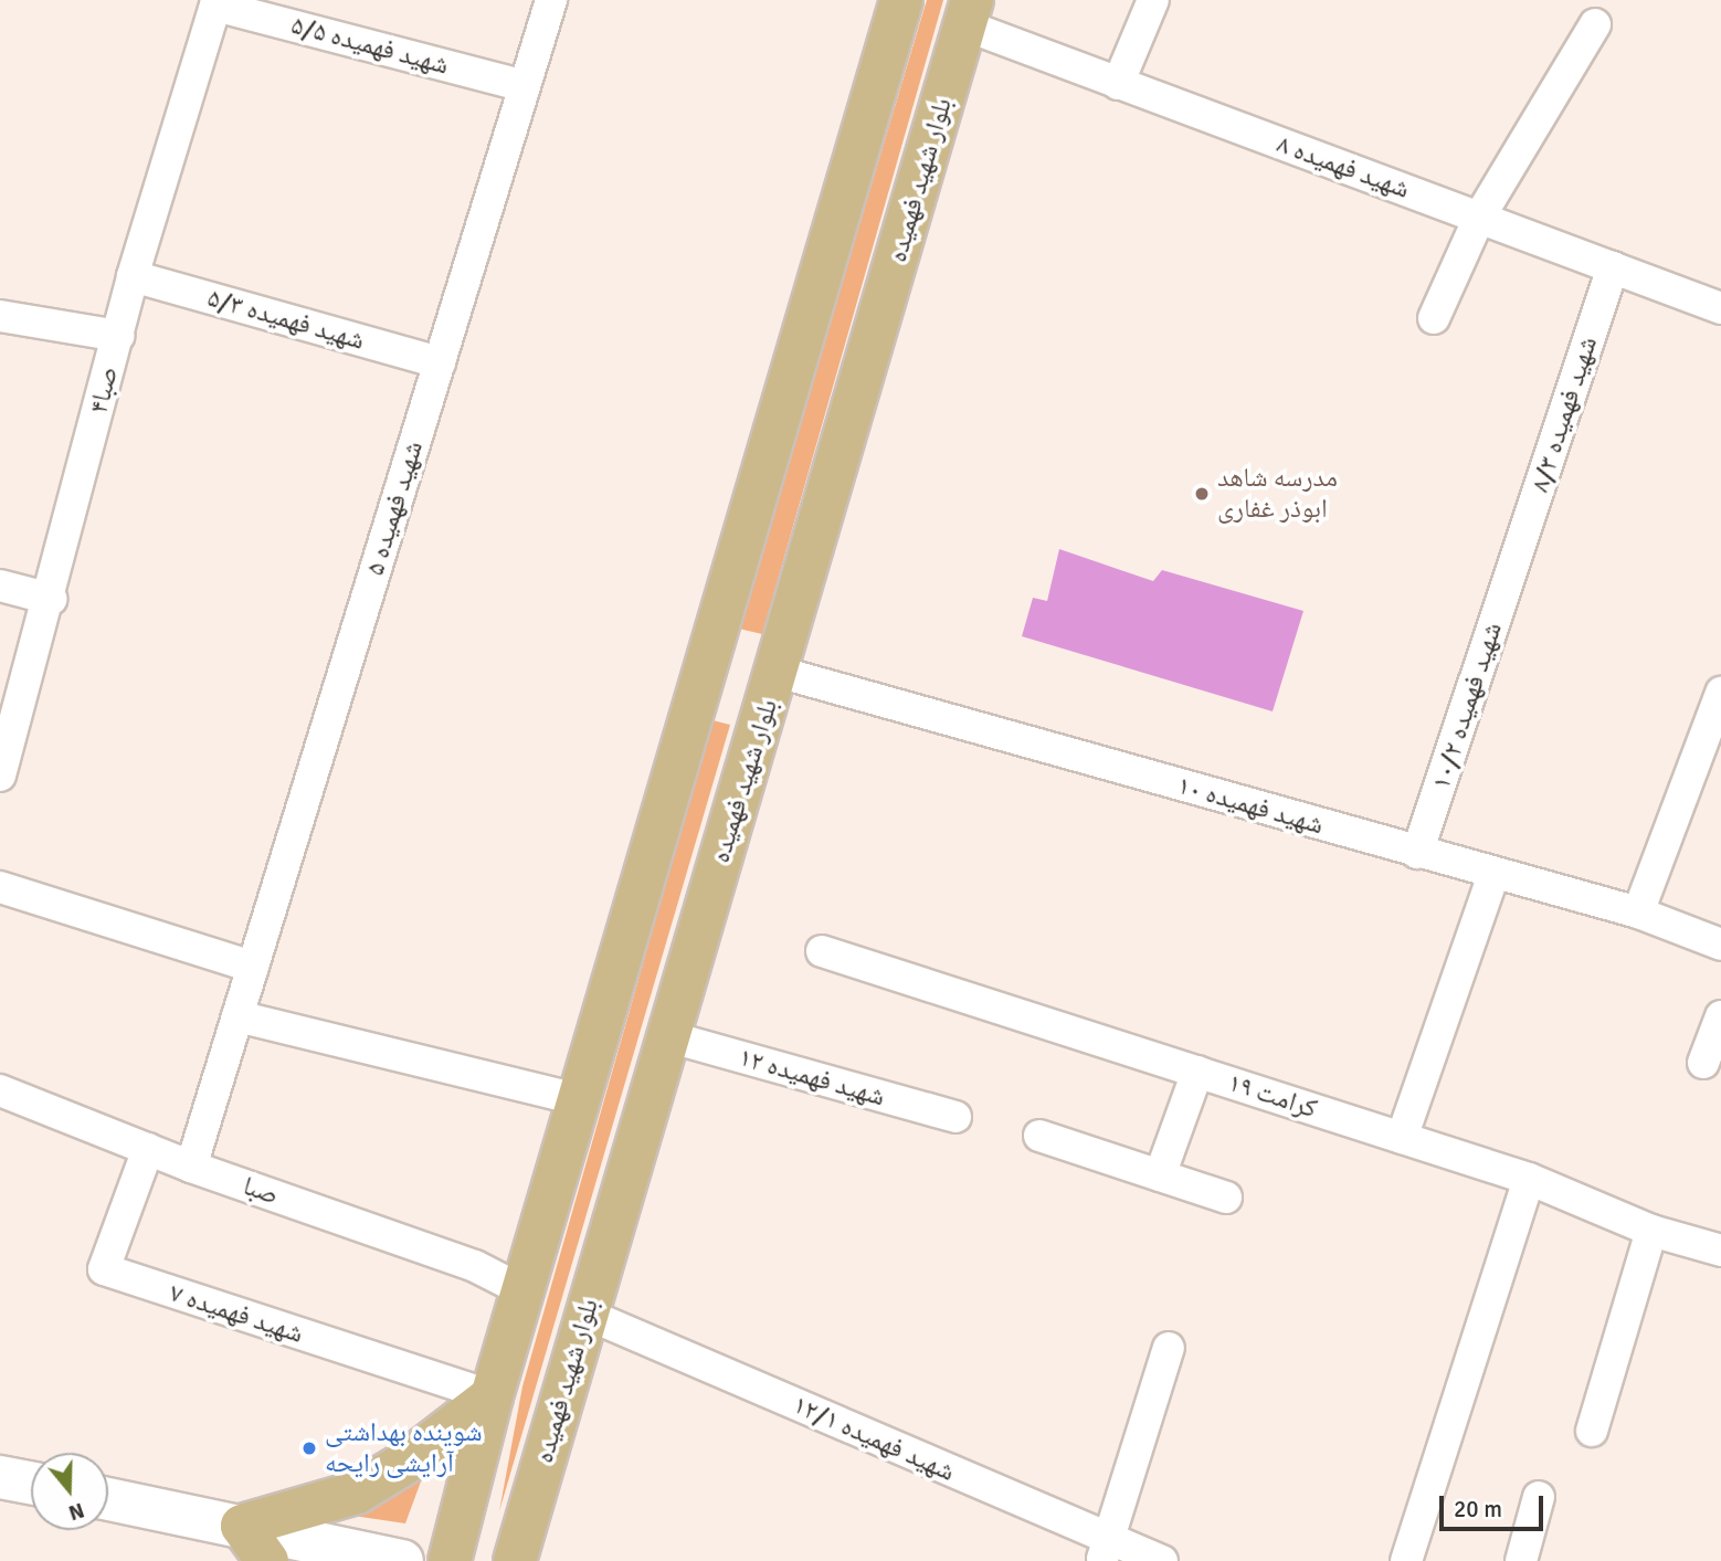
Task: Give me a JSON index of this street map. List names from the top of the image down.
{
  "streets": {
    "main road": ["بلوار شهید فهمیده"],
    "street": [
      "شهید فهمیده ۵/۵",
      "شهید فهمیده ۸",
      "شهید فهمیده ۵/۳",
      "صبا۴",
      "شهید فهمیده ۸/۳",
      "شهید فهمیده ۵",
      "شهید فهمیده ۱۰/۲",
      "شهید فهمیده ۱۰",
      "شهید فهمیده ۱۲",
      "کرامت ۱۹",
      "صبا",
      "شهید فهمیده ۷",
      "شهید فهمیده ۱۲/۱"
    ]
  },
  "crossings": [
    ["شهید فهمیده ۵/۵", "صبا۴"],
    ["شهید فهمیده ۵/۵", "شهید فهمیده ۵"],
    ["شهید فهمیده ۸", "بلوار شهید فهمیده"],
    ["شهید فهمیده ۸", "شهید فهمیده ۸/۳"],
    ["بلوار شهید فهمیده", "شهید فهمیده ۱۰"],
    ["بلوار شهید فهمیده", "شهید فهمیده ۱۲"],
    ["بلوار شهید فهمیده", "شهید فهمیده ۱۲/۱"],
    ["شهید فهمیده ۵/۳", "صبا۴"],
    ["شهید فهمیده ۵/۳", "شهید فهمیده ۵"],
    ["شهید فهمیده ۸/۳", "شهید فهمیده ۱۰/۲"],
    ["شهید فهمیده ۵", "صبا"],
    ["شهید فهمیده ۱۰/۲", "شهید فهمیده ۱۰"],
    ["صبا", "شهید فهمیده ۷"]
  ],
  "places": ["مدرسه شاهد ابوذر غفاری", "شوینده بهداشتی آرایشی رایحه"],
  "scale_bar": "20 m",
  "north": "bottom"
}
